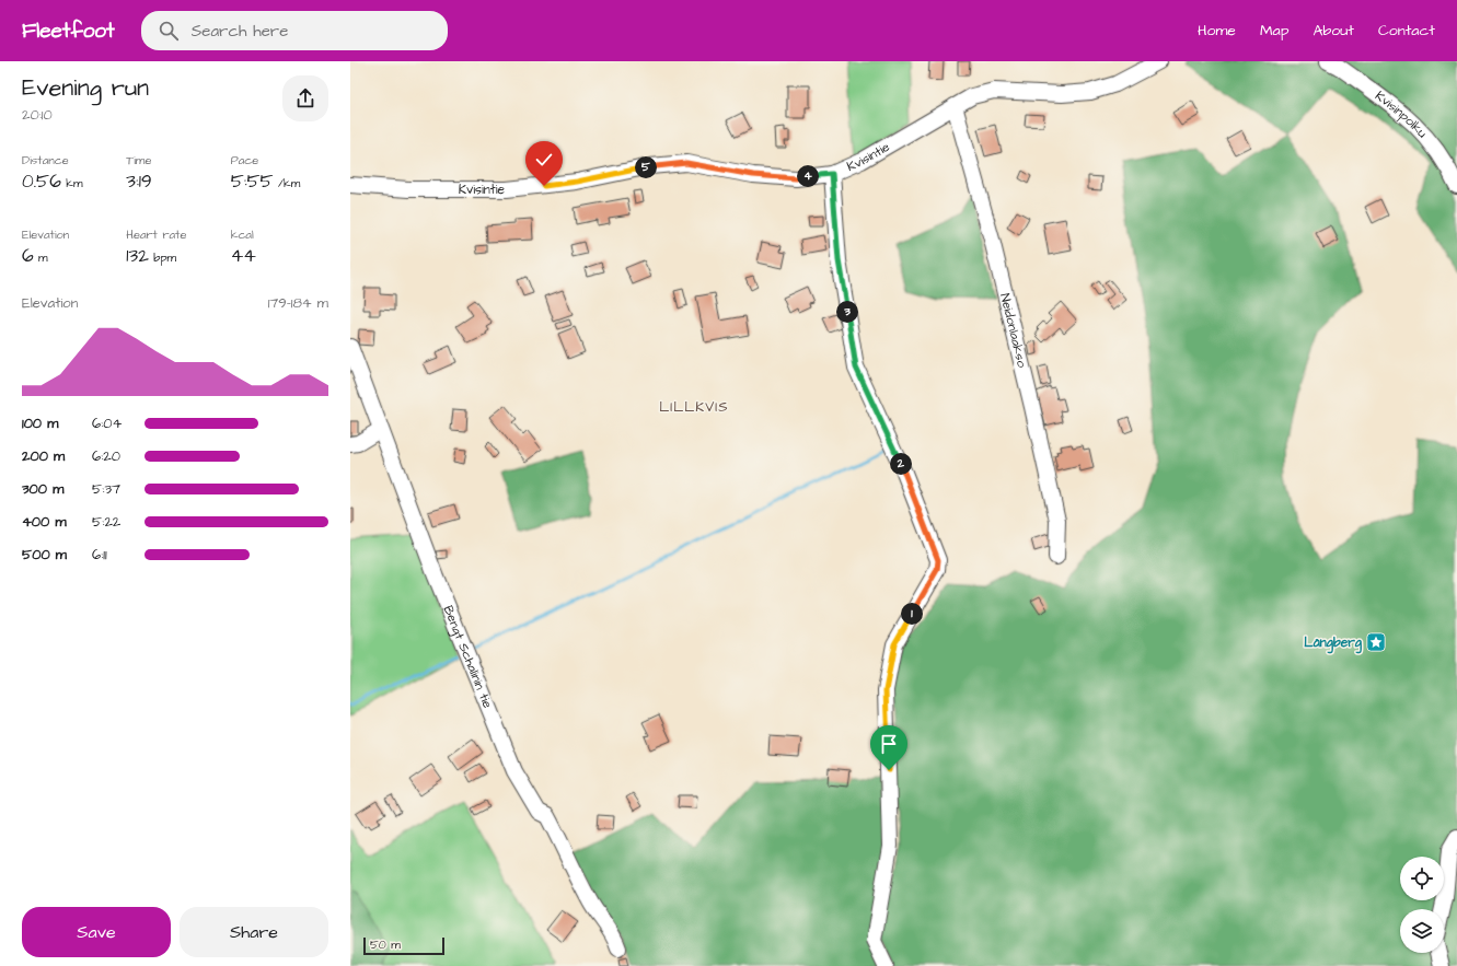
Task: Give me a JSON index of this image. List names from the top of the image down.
{
  "streets": {
    "street": [
      "Kvisinpolku",
      "Kvisintie",
      "Neidonlaakso",
      "Bengt Schalinin tie"
    ]
  },
  "crossings": [
    ["Kvisintie", "Neidonlaakso"]
  ],
  "districts": ["LILLKVIS"],
  "places": {
    "place": ["Långberg"]
  },
  "scale_bar": "50 m",
  "page": {
    "header": "Fleetfoot",
    "search": "Search here",
    "nav": [
      "Home",
      "Map",
      "About",
      "Contact"
    ],
    "heading": ["Evening run", "20:10"],
    "stats": [
      ["Distance", "0.56 km"],
      ["Time", "3:19"],
      ["Pace", "5:55 /km"],
      ["Elevation", "6 m"],
      ["Heart rate", "132 bpm"],
      ["kcal", "44"]
    ],
    "pins": [
      "5",
      "4",
      "3",
      "2",
      "1"
    ],
    "chart": ["Elevation", "179–184 m"],
    "list": [
      {
        "name": "100 m",
        "note": "6:04"
      },
      {
        "name": "200 m",
        "note": "6:20"
      },
      {
        "name": "300 m",
        "note": "5:37"
      },
      {
        "name": "400 m",
        "note": "5:22"
      },
      {
        "name": "500 m",
        "note": "6:11"
      }
    ],
    "buttons": ["Save", "Share"],
    "scale": "50 m"
  }
}
